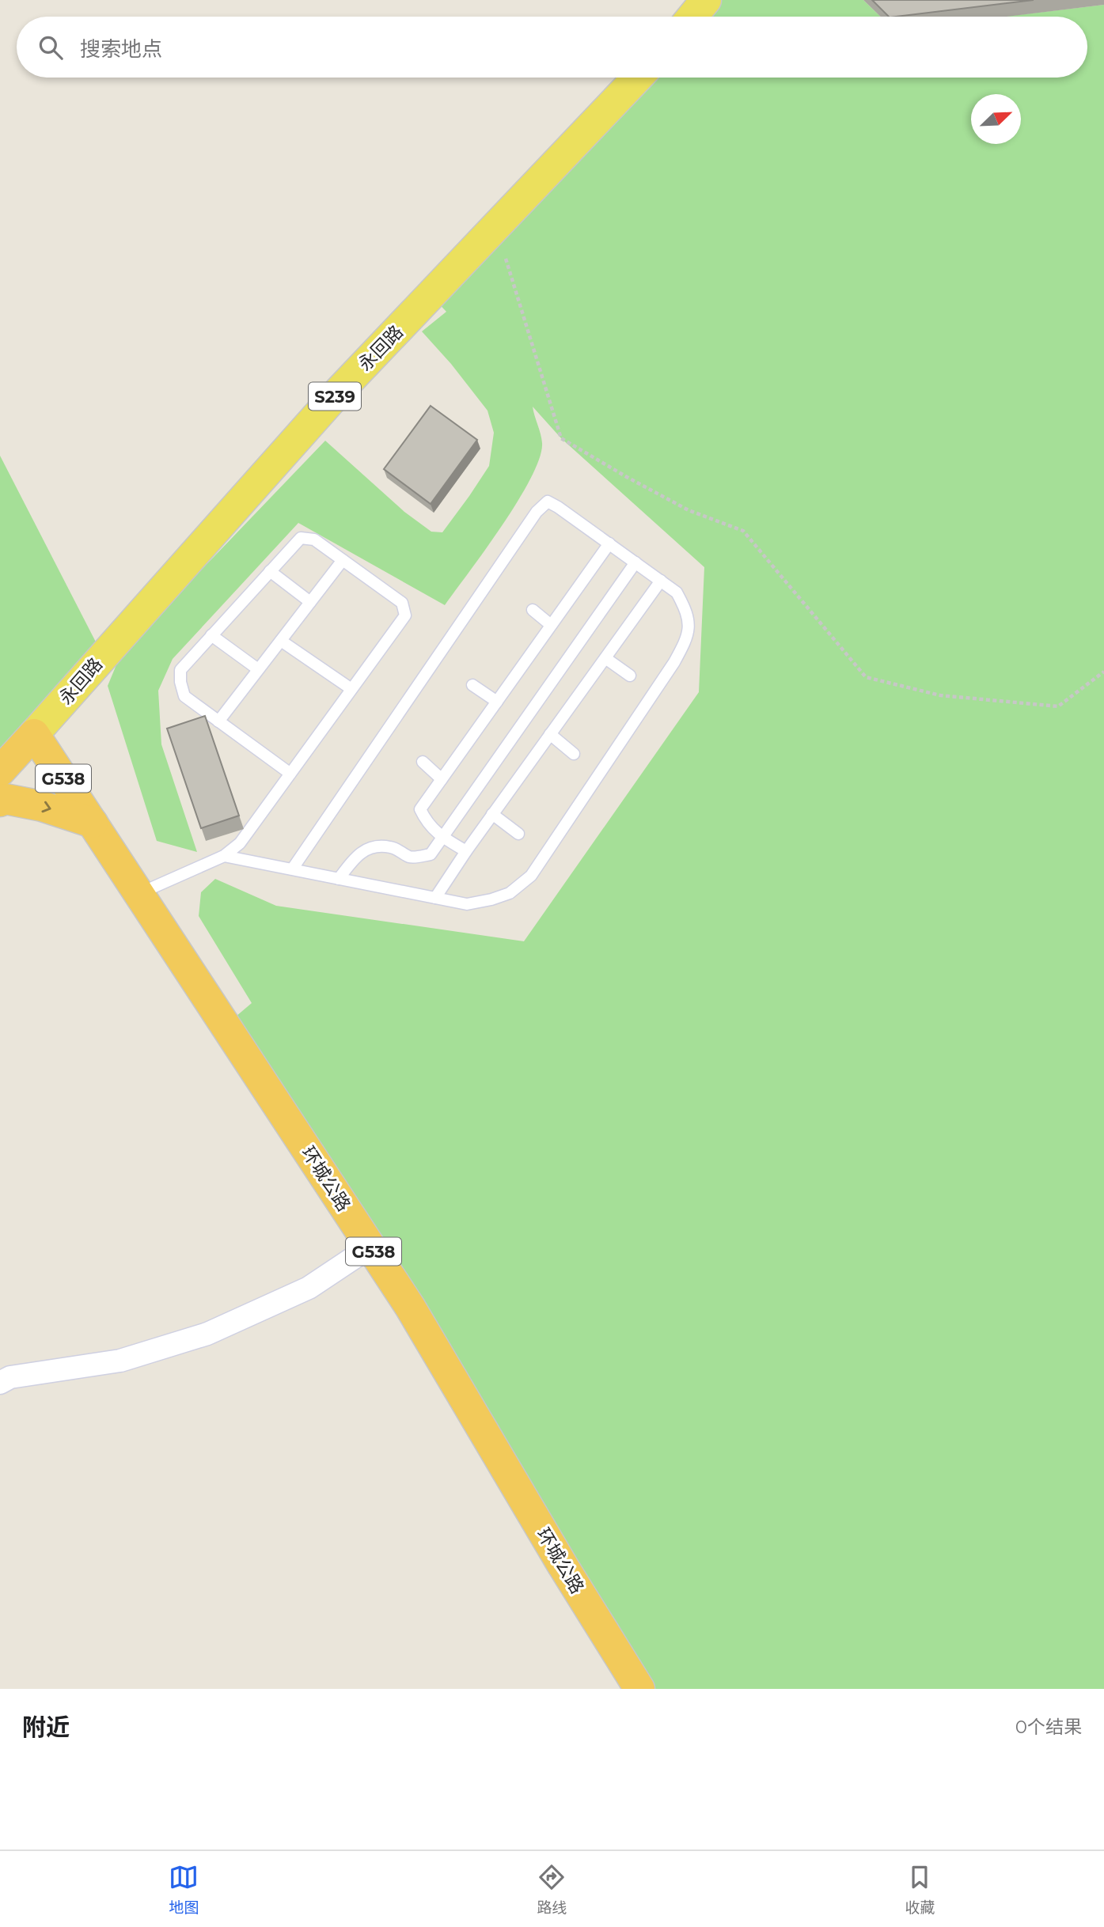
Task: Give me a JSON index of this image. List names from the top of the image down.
{
  "streets": {
    "highway": ["G538", "环城公路"],
    "main road": ["永回路", "S239"]
  },
  "crossings": [
    ["永回路", "G538"],
    ["永回路", "环城公路"],
    ["G538", "环城公路"]
  ],
  "north": "top right",
  "page": {
    "search": "搜索地点",
    "heading": ["附近", "0个结果"],
    "nav": ["地图", "路线", "收藏"]
  }
}
